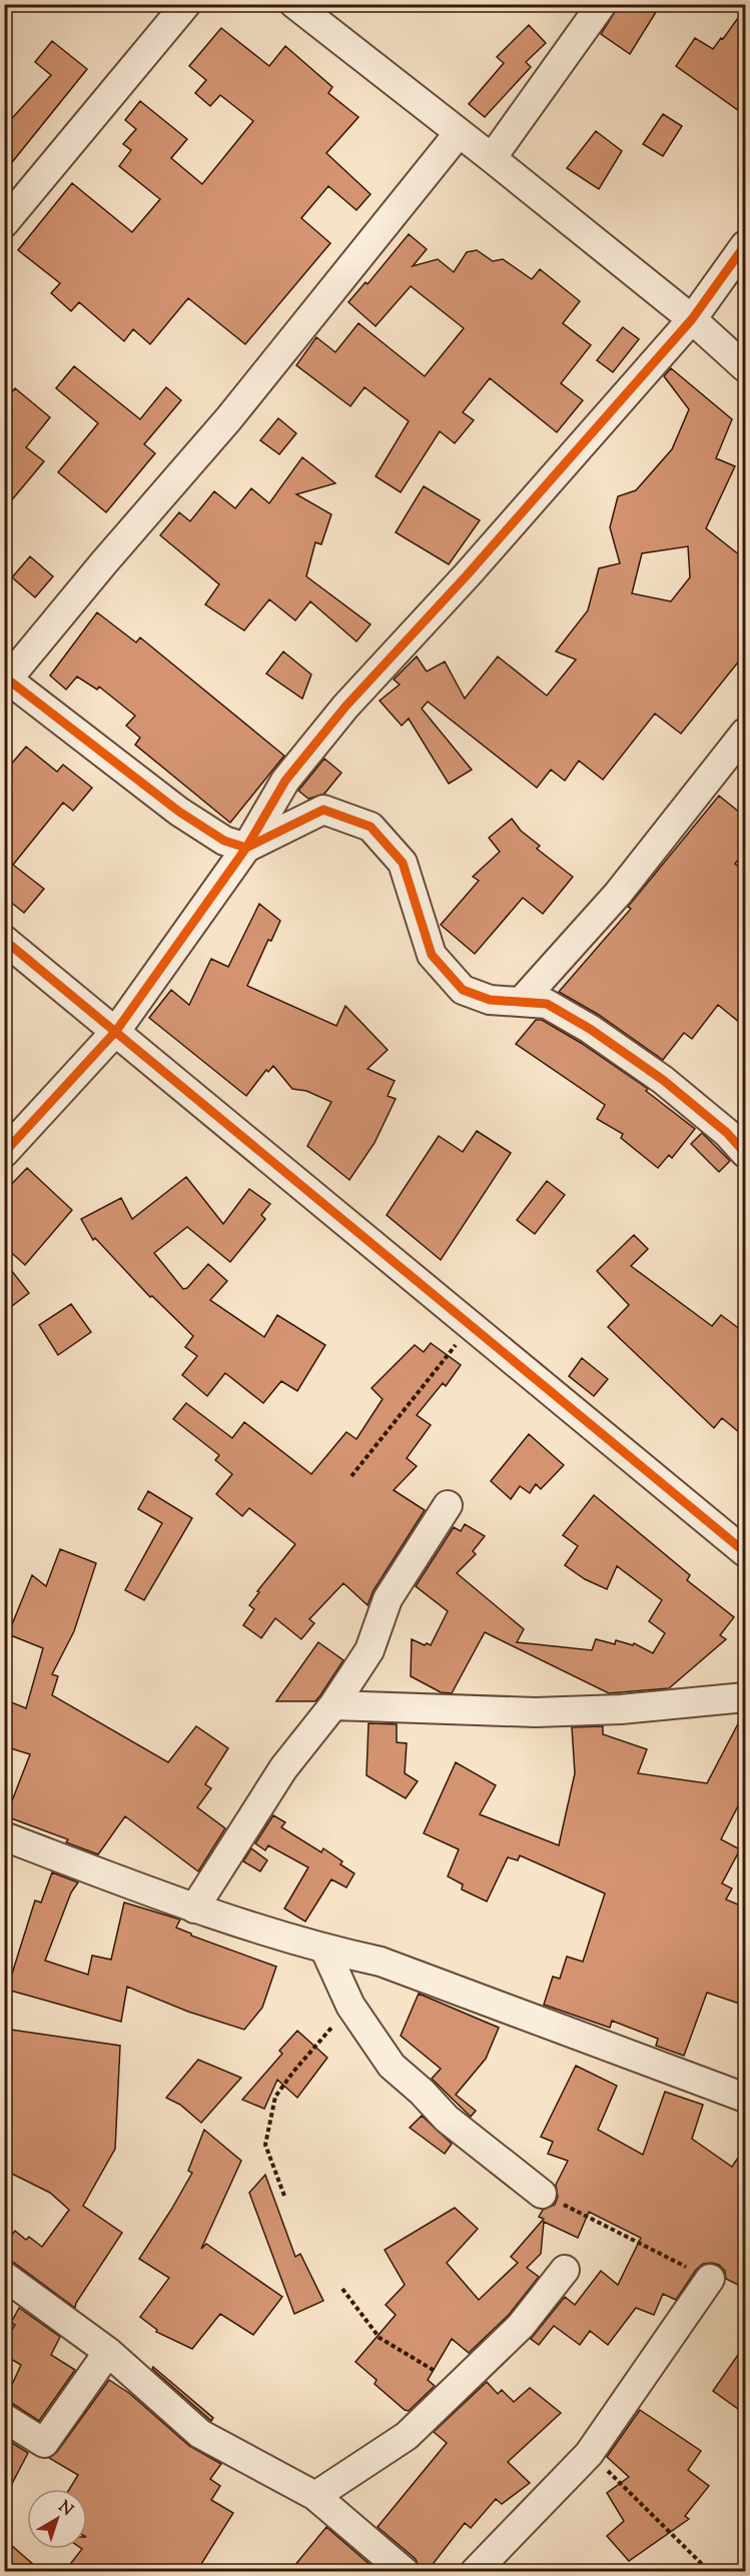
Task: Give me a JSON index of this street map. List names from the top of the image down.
{
  "north": "top right"
}
